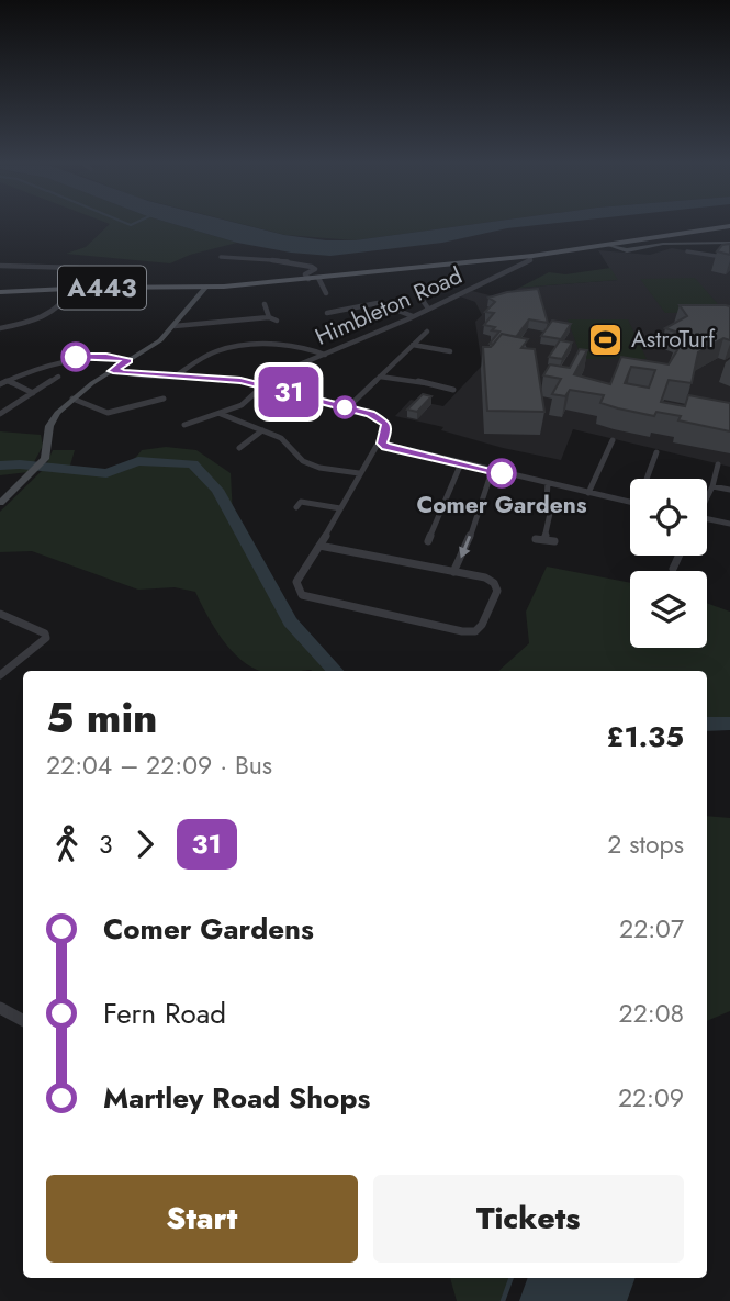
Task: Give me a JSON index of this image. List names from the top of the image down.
{
  "streets": {
    "main road": ["A443"],
    "street": ["Himbleton Road"]
  },
  "crossings": [
    ["A443", "Himbleton Road"]
  ],
  "places": {
    "sports": ["AstroTurf"],
    "other": ["Comer Gardens"]
  },
  "lines": ["bus line 31"],
  "page": {
    "on_map": "31",
    "heading": ["5 min", "22:04 – 22:09 · Bus", "£1.35"],
    "legs": ["3", "31", "2 stops"],
    "list": [
      {
        "name": "Comer Gardens",
        "value": "22:07"
      },
      {
        "name": "Fern Road",
        "value": "22:08"
      },
      {
        "name": "Martley Road Shops",
        "value": "22:09"
      }
    ],
    "buttons": ["Start", "Tickets"]
  }
}
